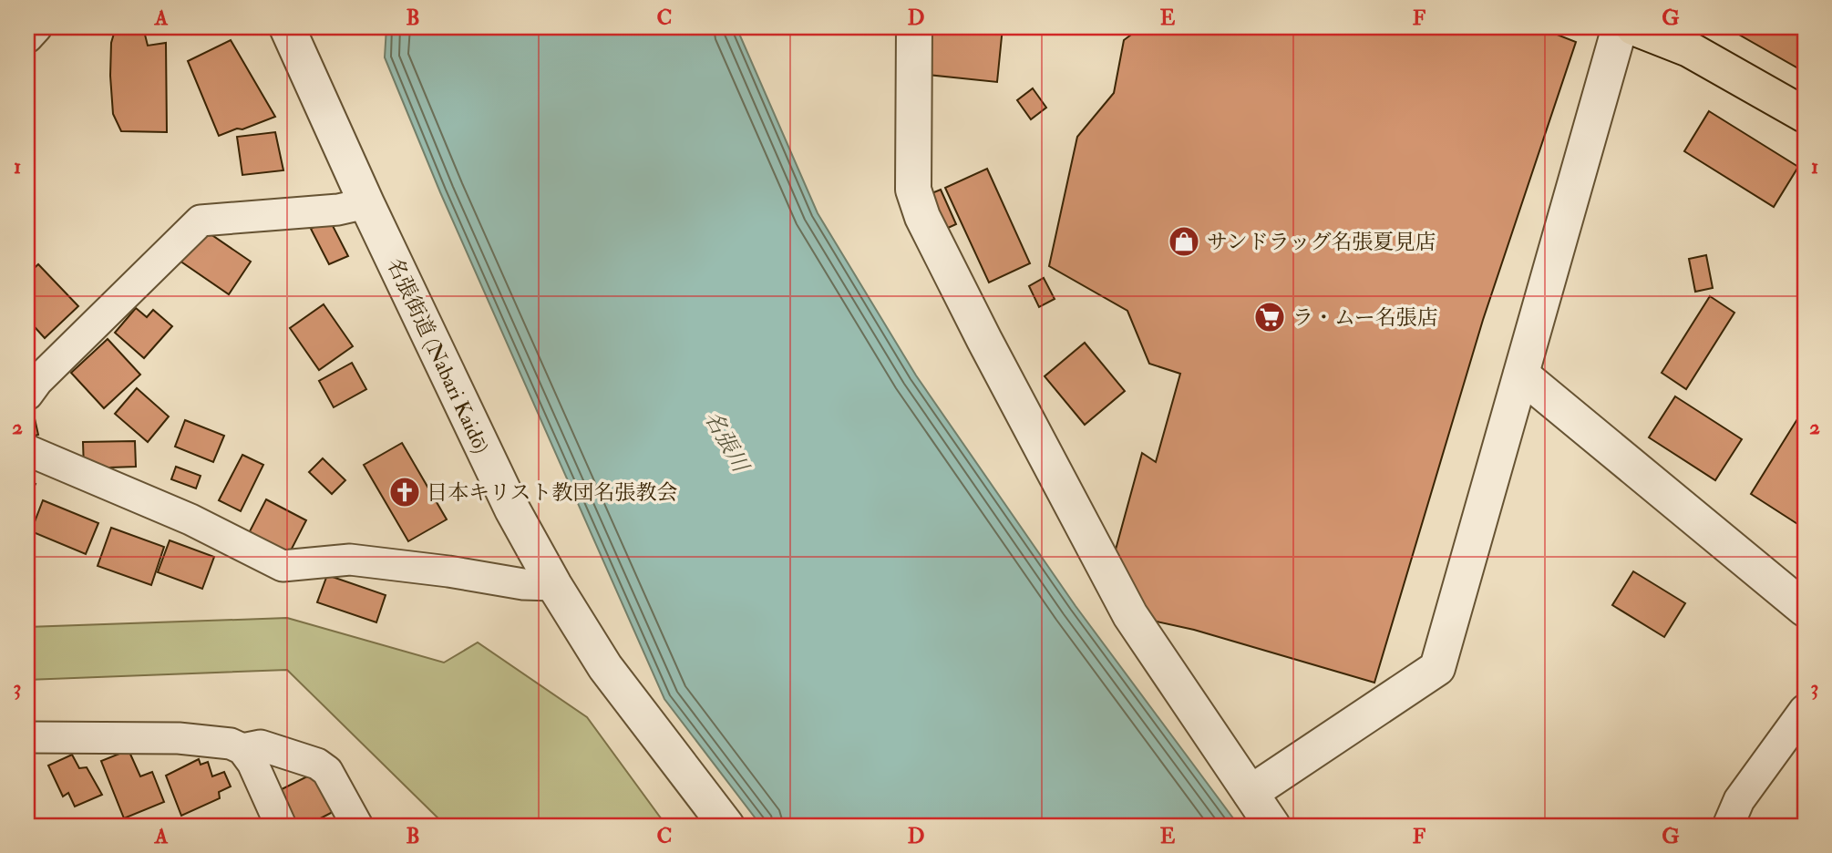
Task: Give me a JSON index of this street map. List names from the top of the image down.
{
  "streets": {
    "street": ["名張街道 (Nabari Kaidō)"]
  },
  "water": ["名張川"],
  "places": {
    "shop": ["サンドラッグ名張夏見店"],
    "supermarket": ["ラ・ムー名張店"],
    "church": ["日本キリスト教団名張教会"]
  },
  "grid": {
    "columns": [
      "A",
      "B",
      "C",
      "D",
      "E",
      "F",
      "G"
    ],
    "rows": ["1", "2", "3"]
  }
}
